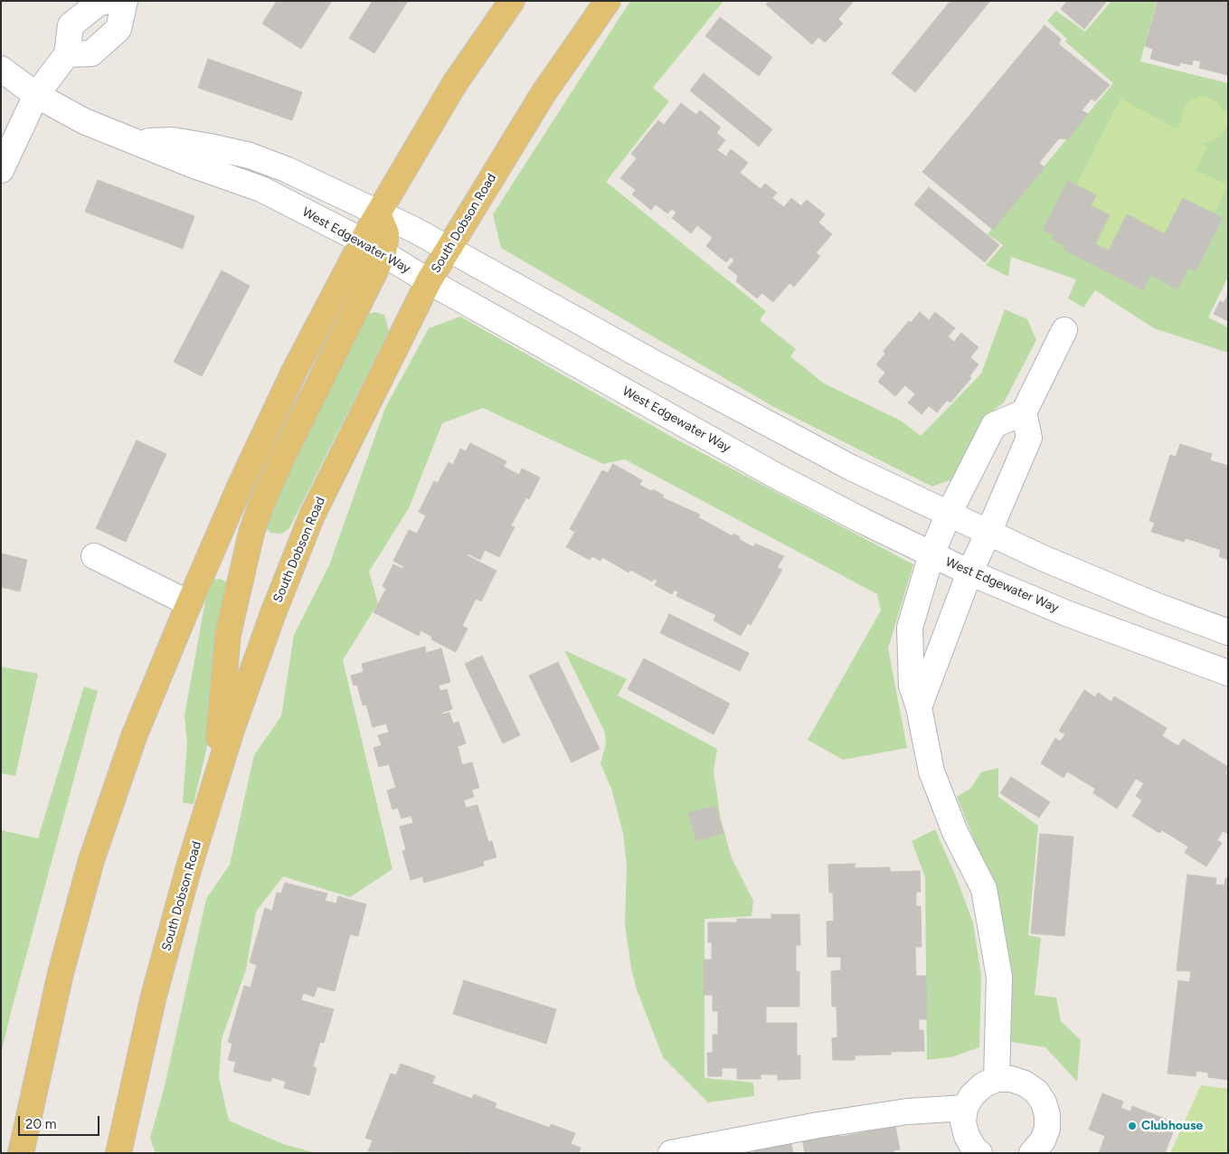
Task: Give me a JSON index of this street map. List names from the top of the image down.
{
  "streets": {
    "main road": ["South Dobson Road"],
    "street": ["West Edgewater Way"]
  },
  "crossings": [
    ["South Dobson Road", "West Edgewater Way"]
  ],
  "places": ["Clubhouse"],
  "scale_bar": "20 m"
}
